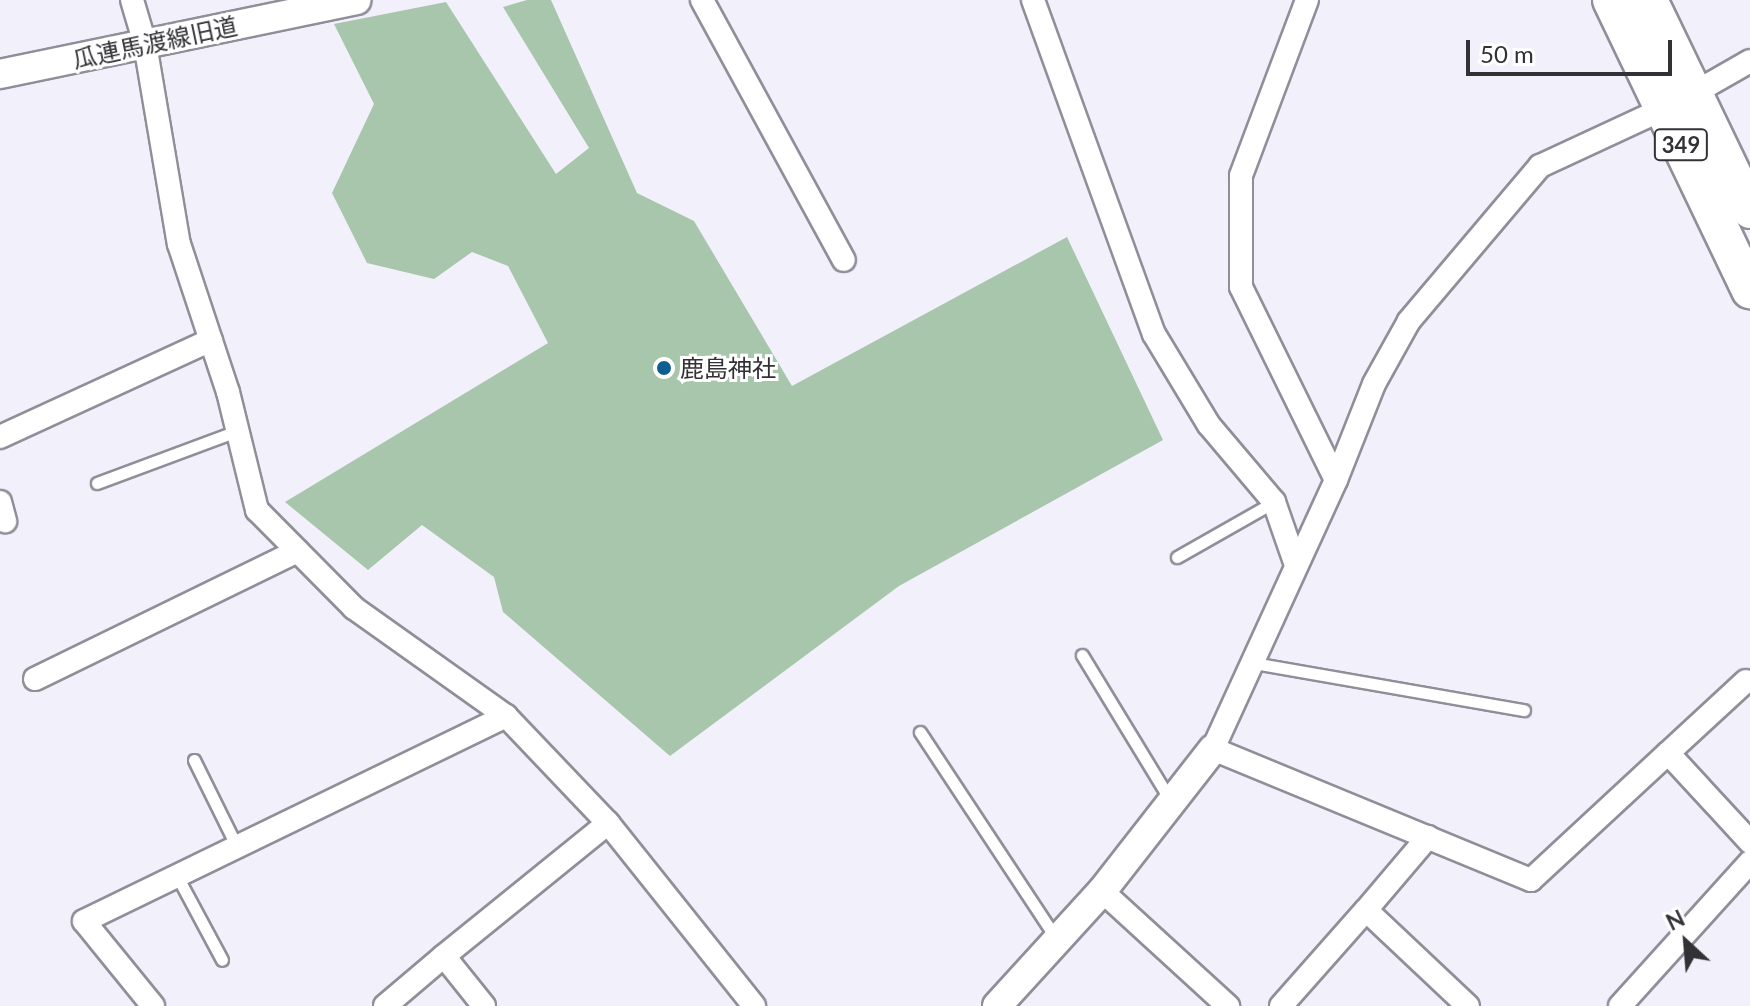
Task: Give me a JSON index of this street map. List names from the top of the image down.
{
  "streets": {
    "highway": ["349"],
    "street": ["瓜連馬渡線旧道"]
  },
  "places": ["鹿島神社"],
  "scale_bar": "50 m",
  "north": "top left"
}
